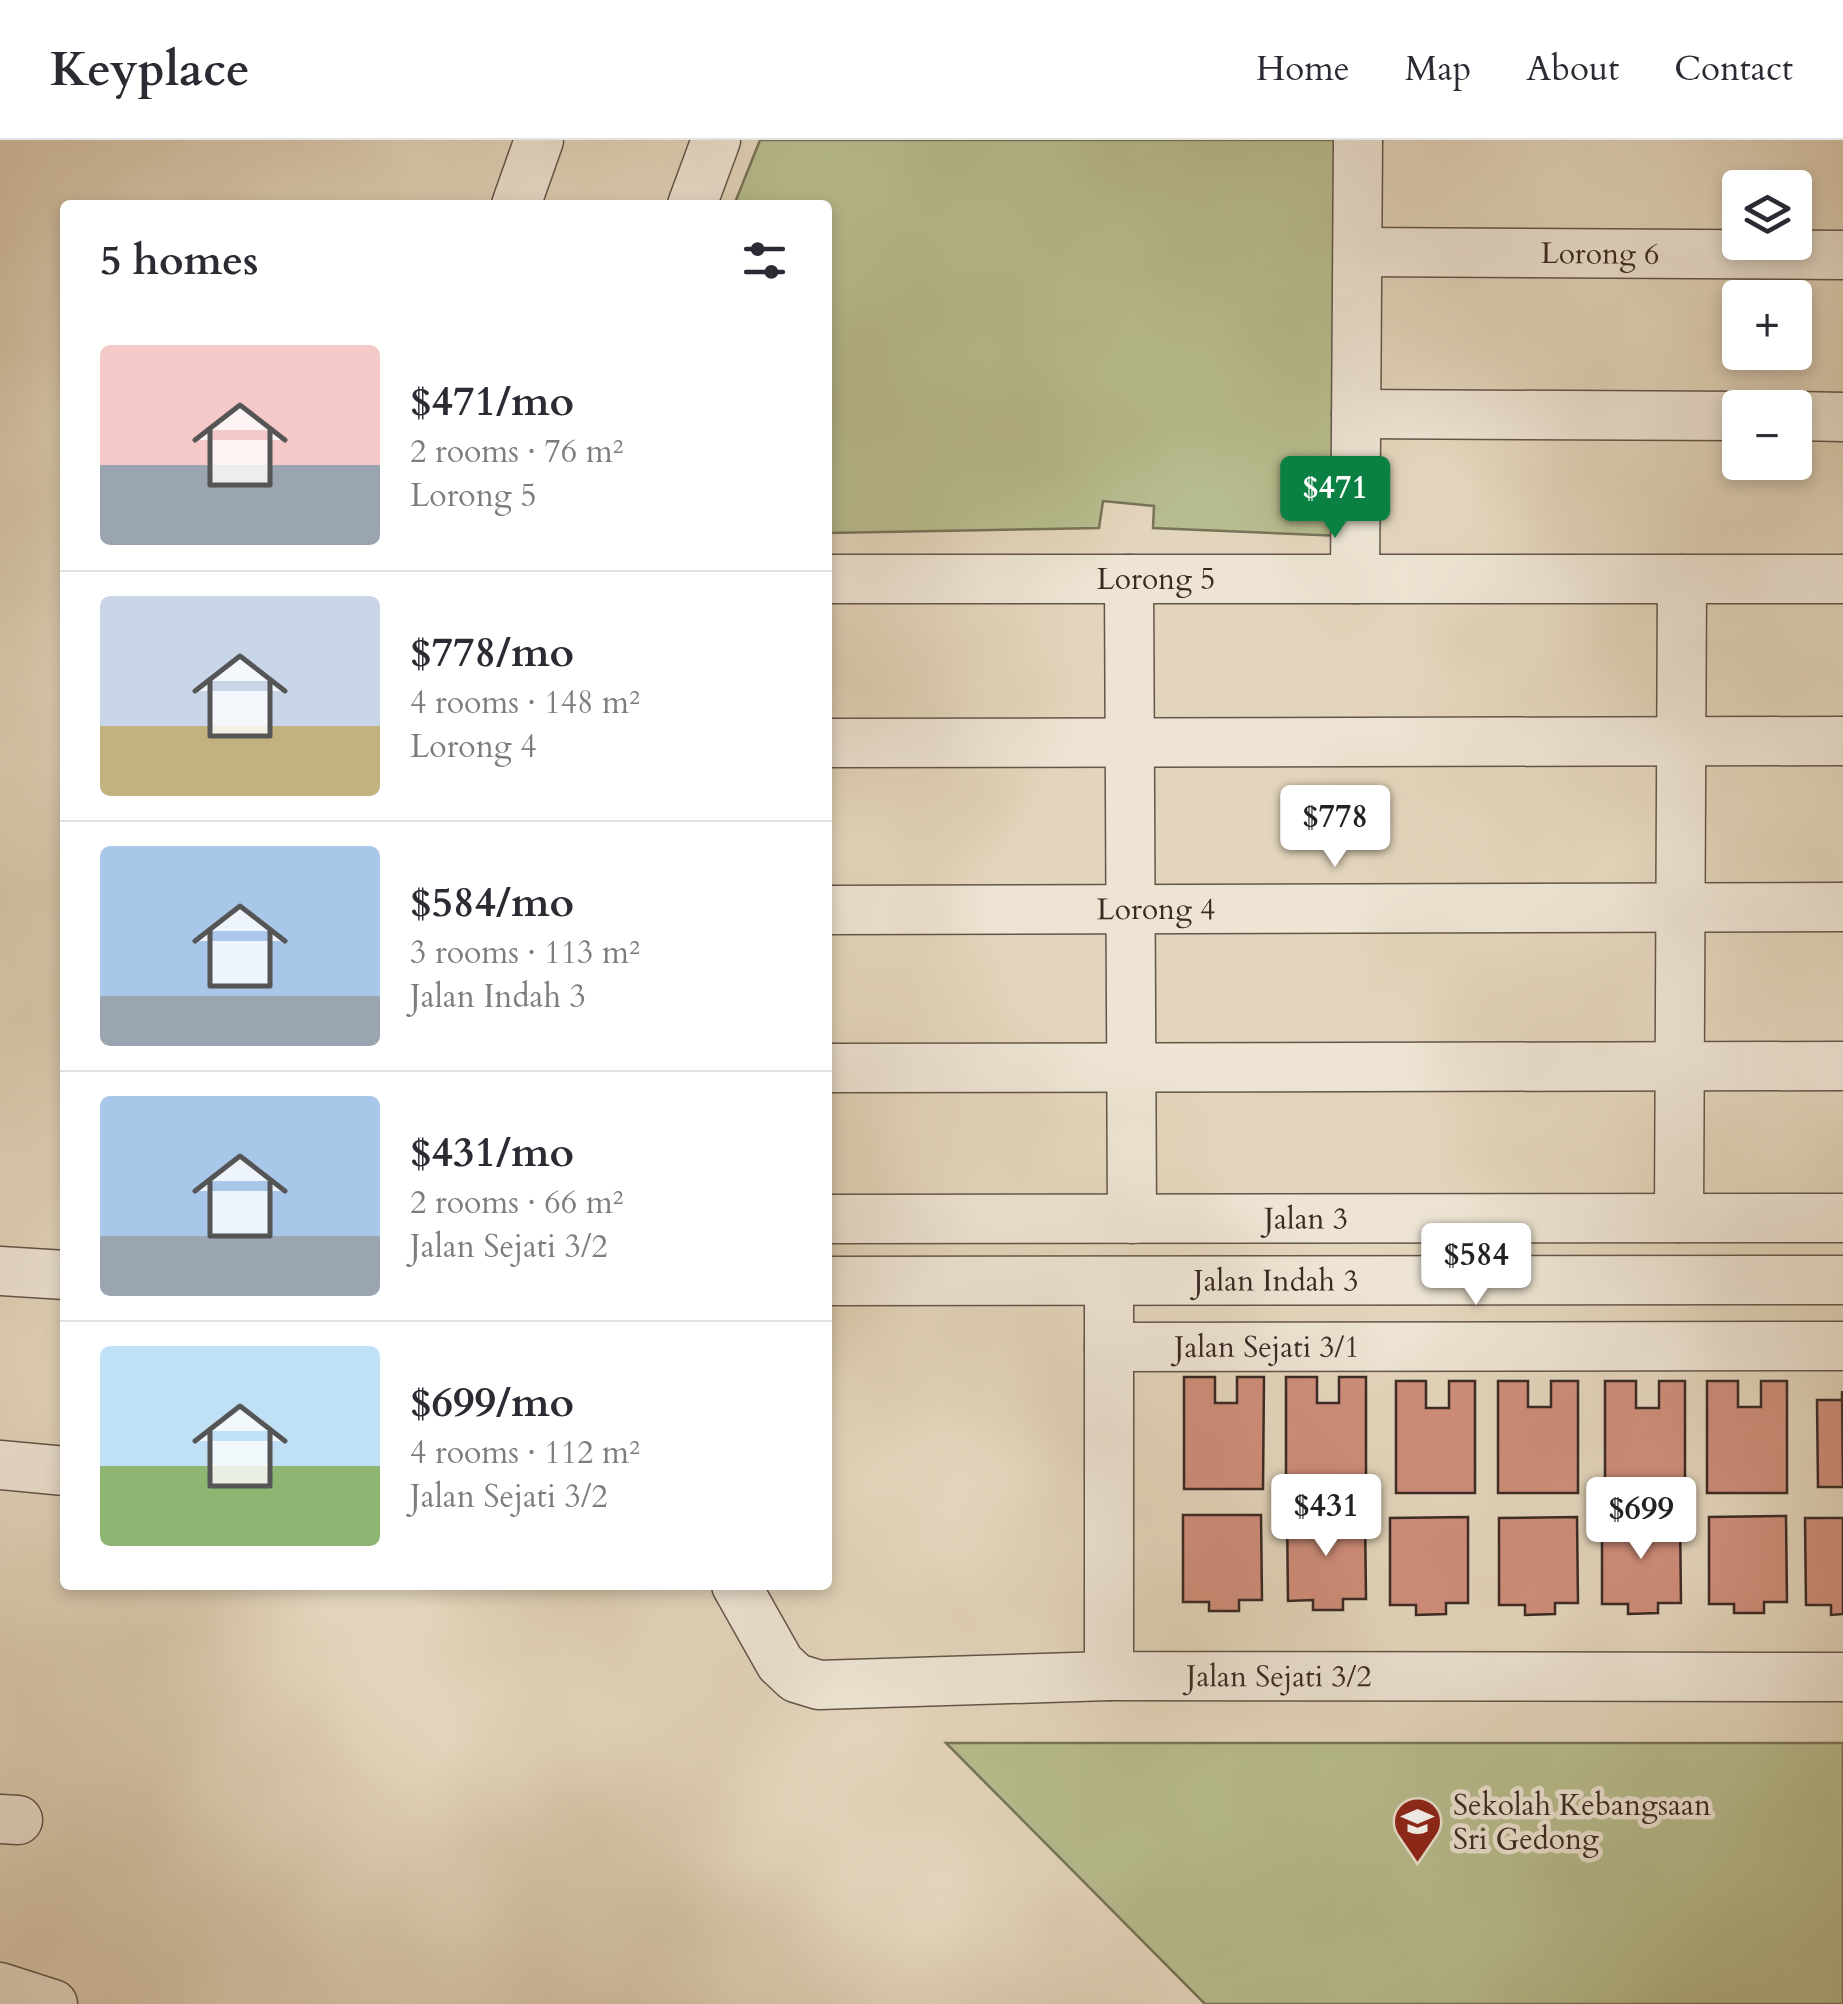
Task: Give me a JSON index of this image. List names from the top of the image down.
{
  "streets": {
    "street": [
      "Lorong 6",
      "Lorong 5",
      "Lorong 4",
      "Jalan 3",
      "Jalan Indah 3",
      "Jalan Sejati 3/1",
      "Jalan Sejati 3/2"
    ]
  },
  "places": {
    "school or university": ["Sekolah Kebangsaan Sri Gedong"]
  },
  "page": {
    "header": "Keyplace",
    "nav": [
      "Home",
      "Map",
      "About",
      "Contact"
    ],
    "map_buttons": ["+", "−"],
    "heading": "5 homes",
    "list": [
      {
        "name": "$471/mo",
        "note": "2 rooms · 76 m² · Lorong 5"
      },
      {
        "name": "$778/mo",
        "note": "4 rooms · 148 m² · Lorong 4"
      },
      {
        "name": "$584/mo",
        "note": "3 rooms · 113 m² · Jalan Indah 3"
      },
      {
        "name": "$431/mo",
        "note": "2 rooms · 66 m² · Jalan Sejati 3/2"
      },
      {
        "name": "$699/mo",
        "note": "4 rooms · 112 m² · Jalan Sejati 3/2"
      }
    ],
    "price": [
      "$471",
      "$778",
      "$584",
      "$431",
      "$699"
    ]
  }
}
